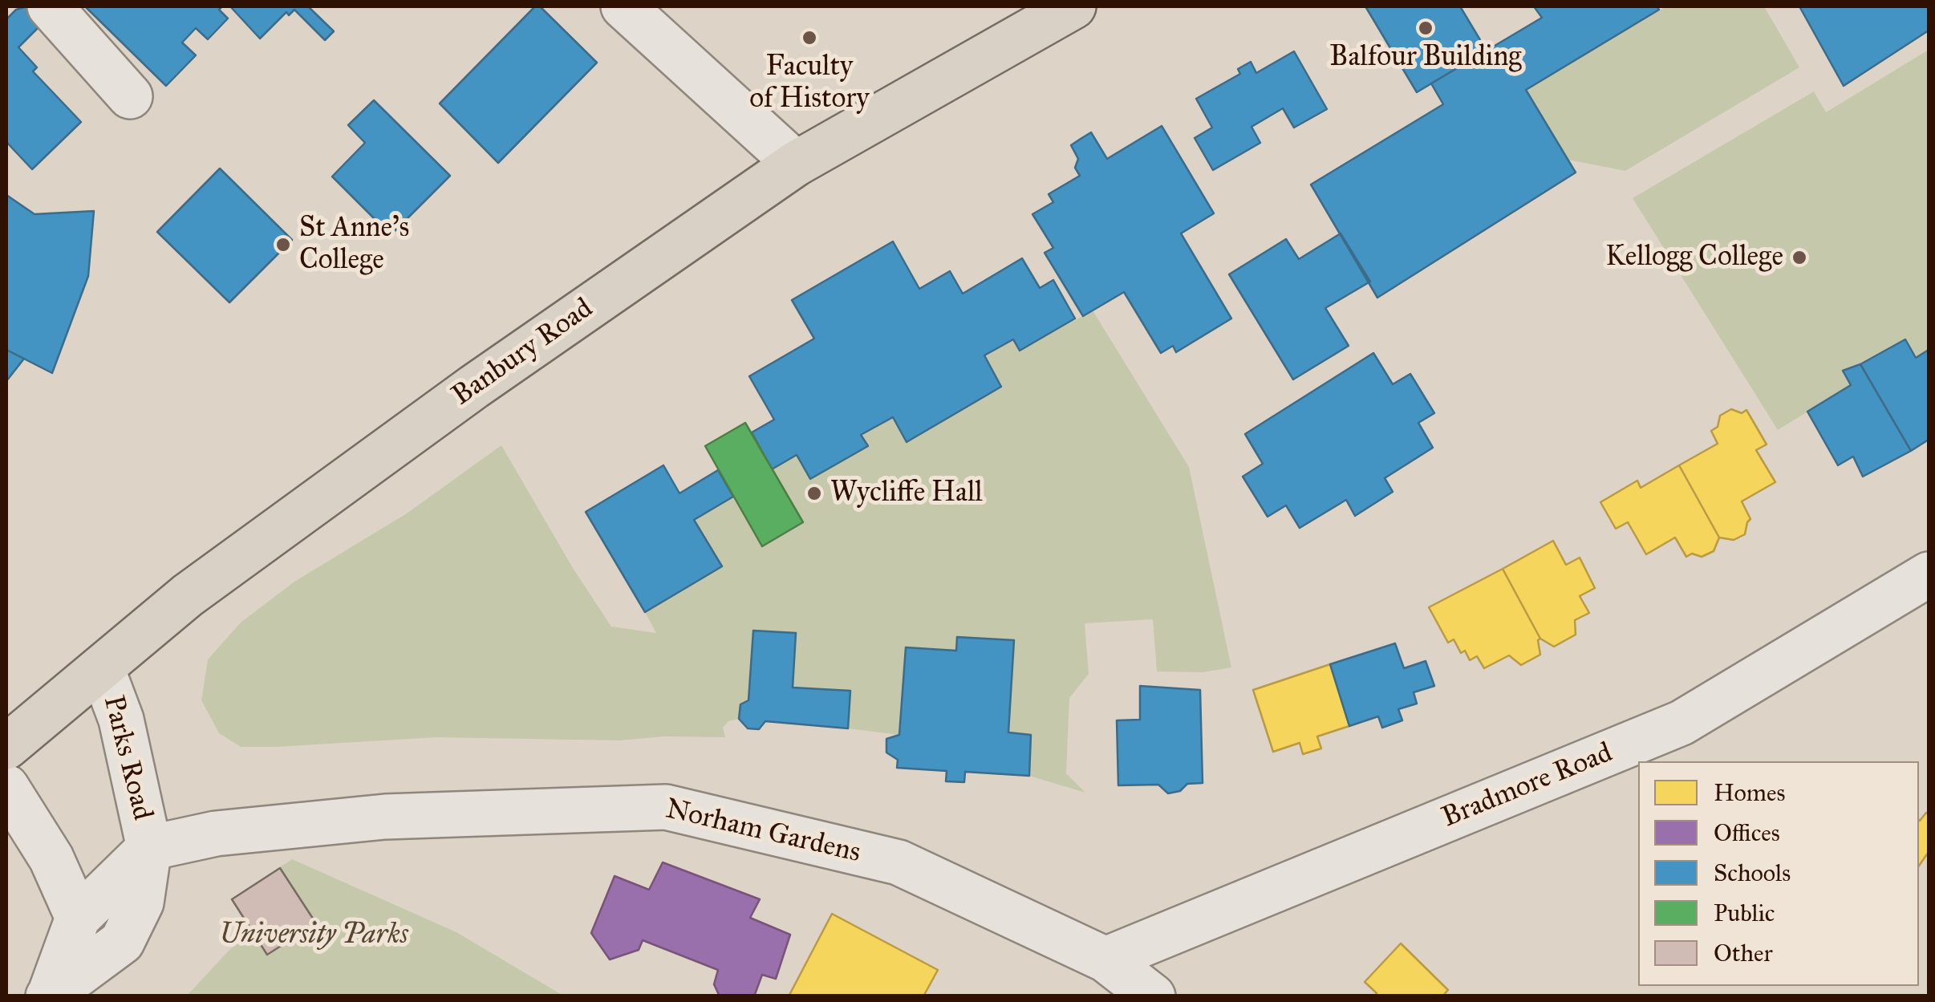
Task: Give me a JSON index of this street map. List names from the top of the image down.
{
  "streets": {
    "main road": ["Banbury Road"],
    "street": ["Parks Road", "Bradmore Road", "Norham Gardens"]
  },
  "crossings": [
    ["Banbury Road", "Parks Road"],
    ["Parks Road", "Norham Gardens"],
    ["Bradmore Road", "Norham Gardens"]
  ],
  "parks": ["University Parks"],
  "places": [
    "Balfour Building",
    "Faculty of History",
    "St Anne's College",
    "Kellogg College",
    "Wycliffe Hall"
  ],
  "legend": [
    "Homes",
    "Offices",
    "Schools",
    "Public",
    "Other"
  ]
}
